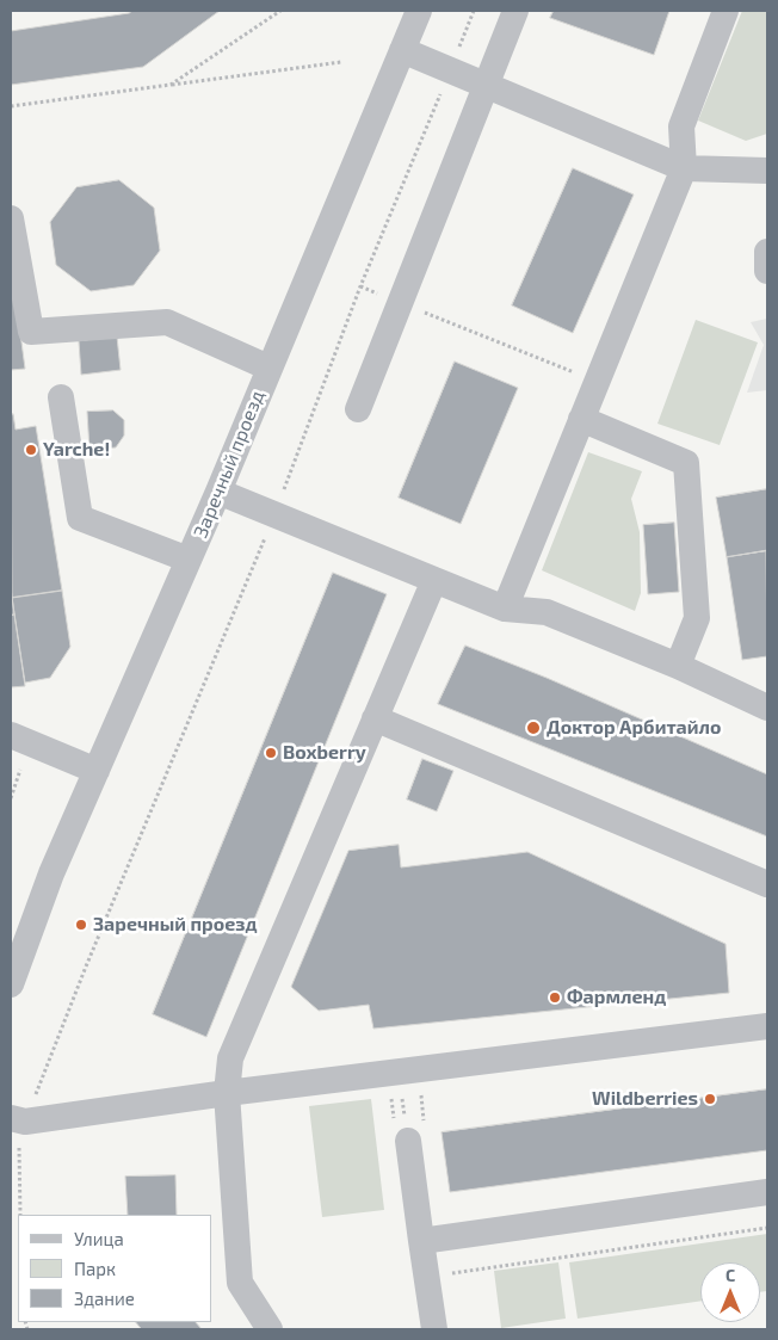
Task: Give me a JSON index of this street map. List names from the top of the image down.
{
  "streets": {
    "street": ["Заречный проезд"]
  },
  "places": [
    "Yarche!",
    "Доктор Арбитайло",
    "Boxberry",
    "Заречный проезд",
    "Фармленд",
    "Wildberries"
  ],
  "legend": ["Улица", "Парк", "Здание"],
  "north": "top"
}
